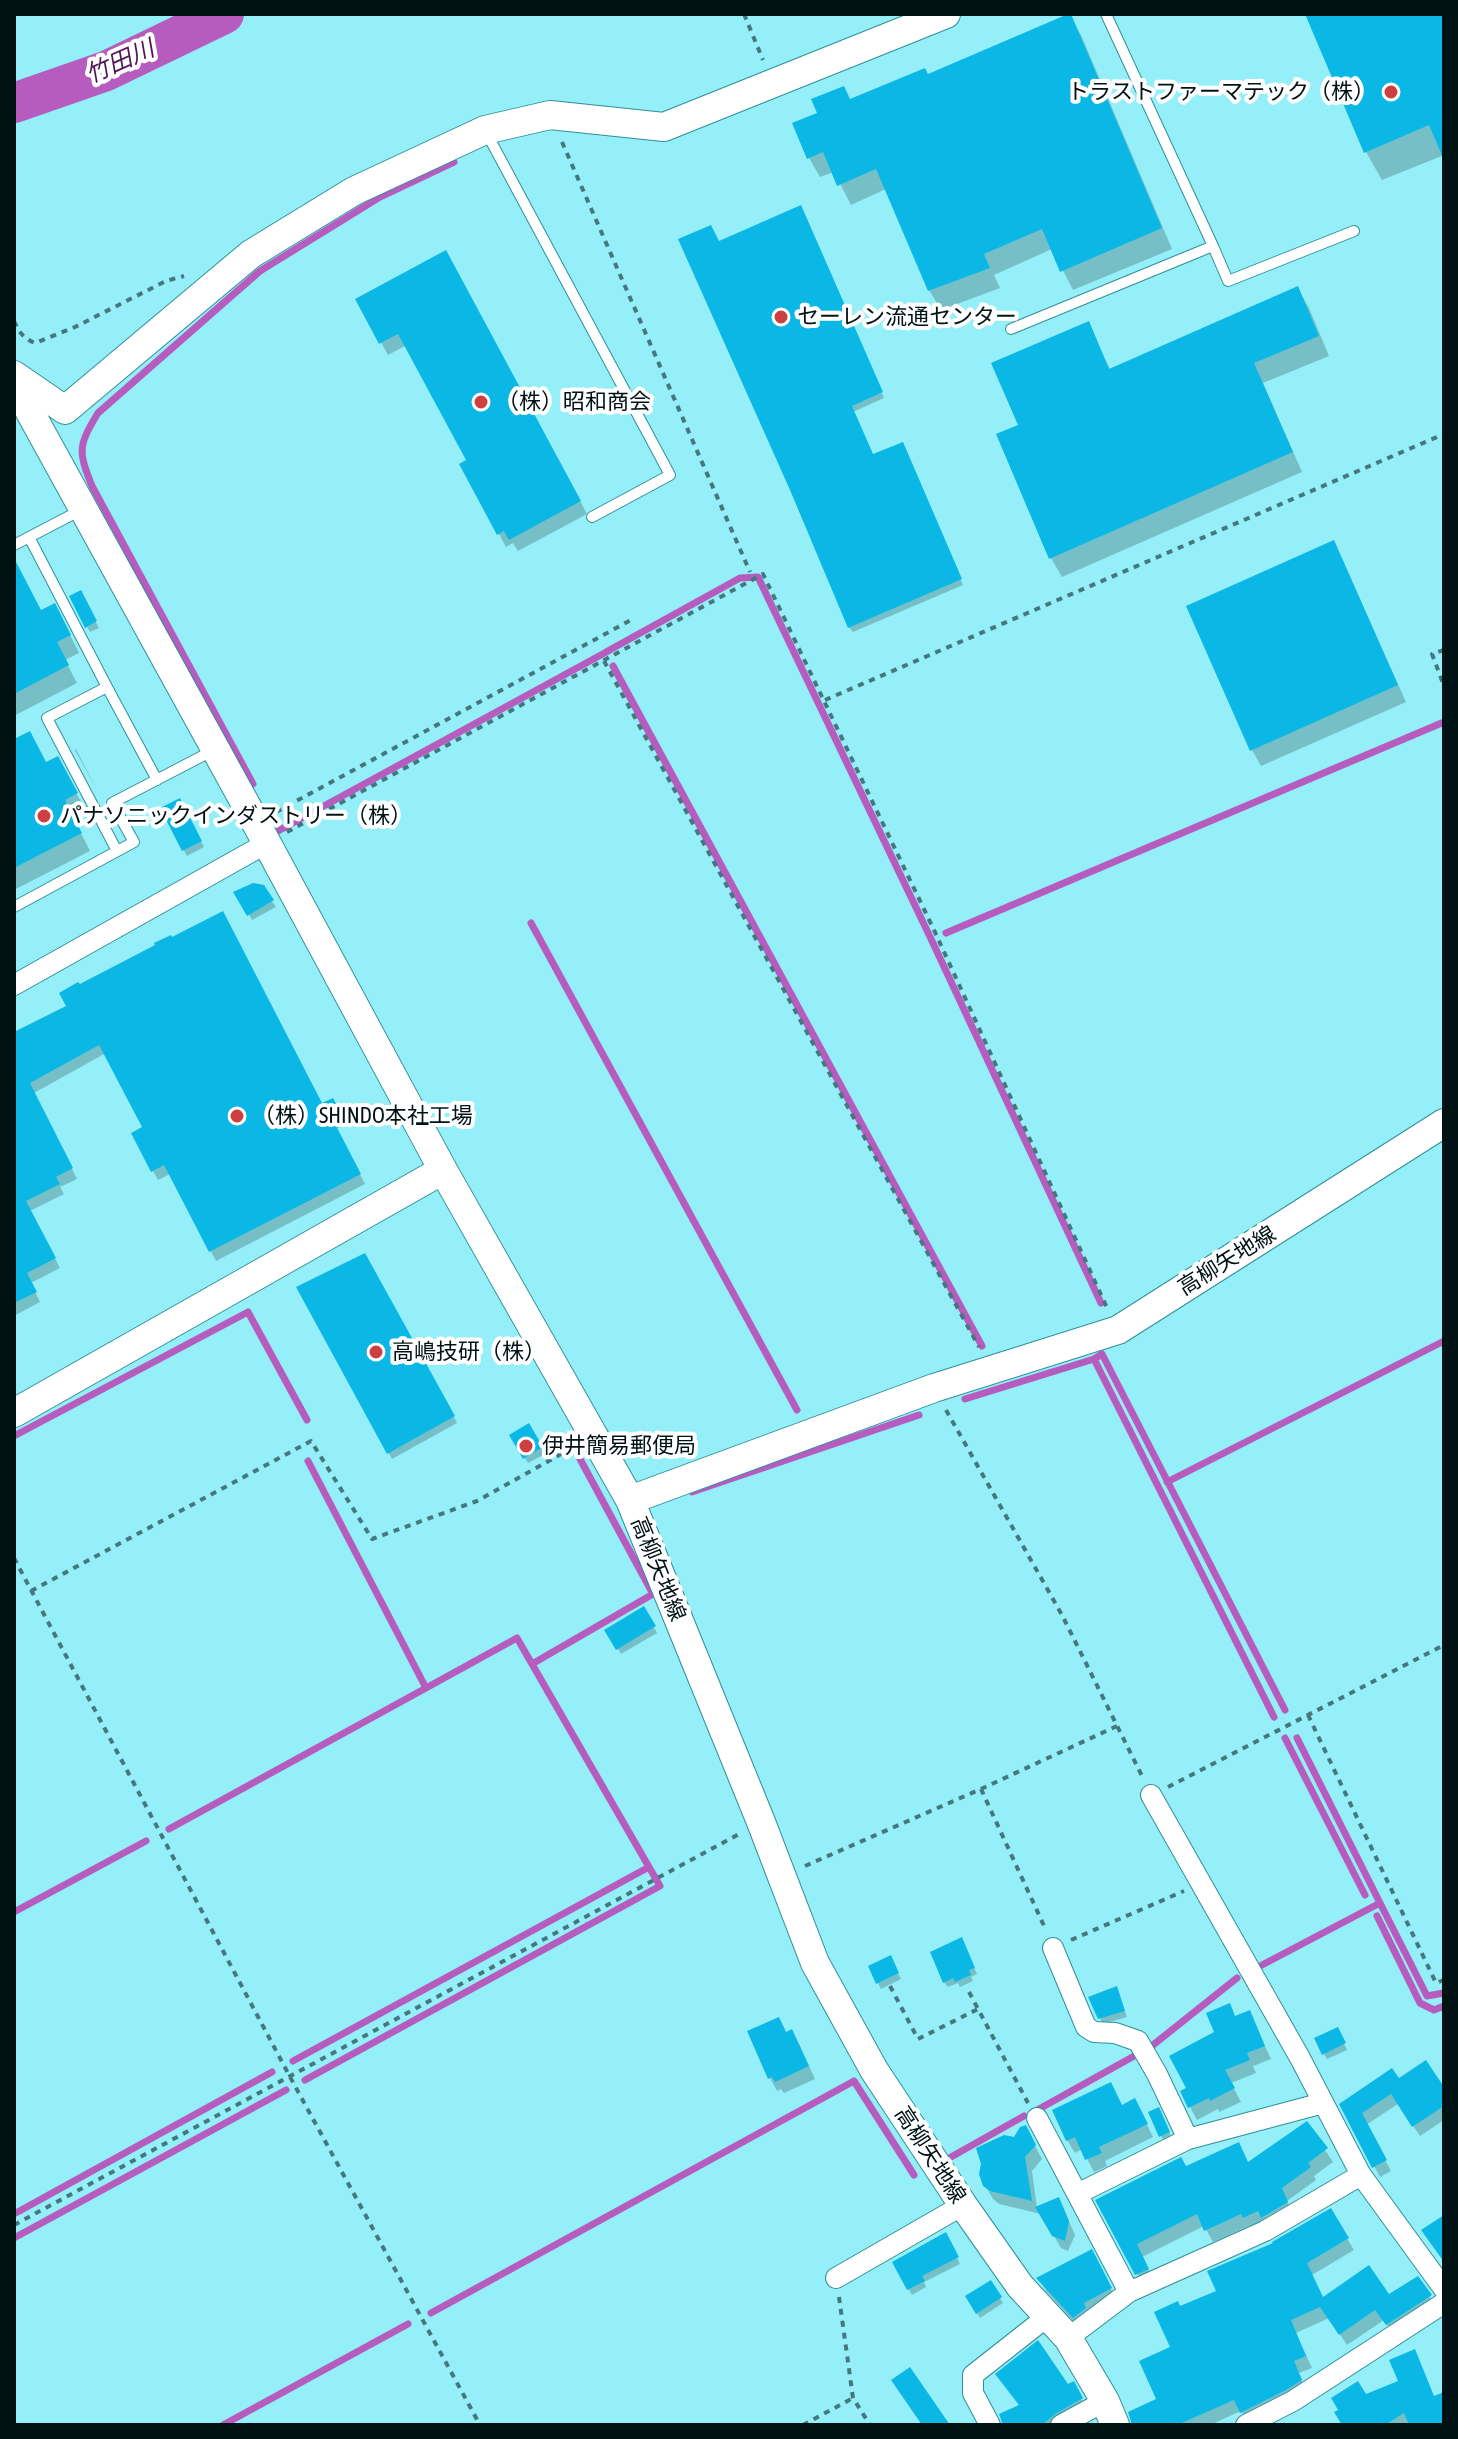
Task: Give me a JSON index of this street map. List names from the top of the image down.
{
  "streets": {
    "street": ["高柳矢地線"]
  },
  "water": ["竹田川"],
  "places": [
    "トラストファーマテック（株）",
    "セーレン流通センター",
    "（株）昭和商会",
    "パナソニックインダストリー（株）",
    "（株）SHINDO本社工場",
    "高嶋技研（株）",
    "伊井簡易郵便局"
  ]
}
